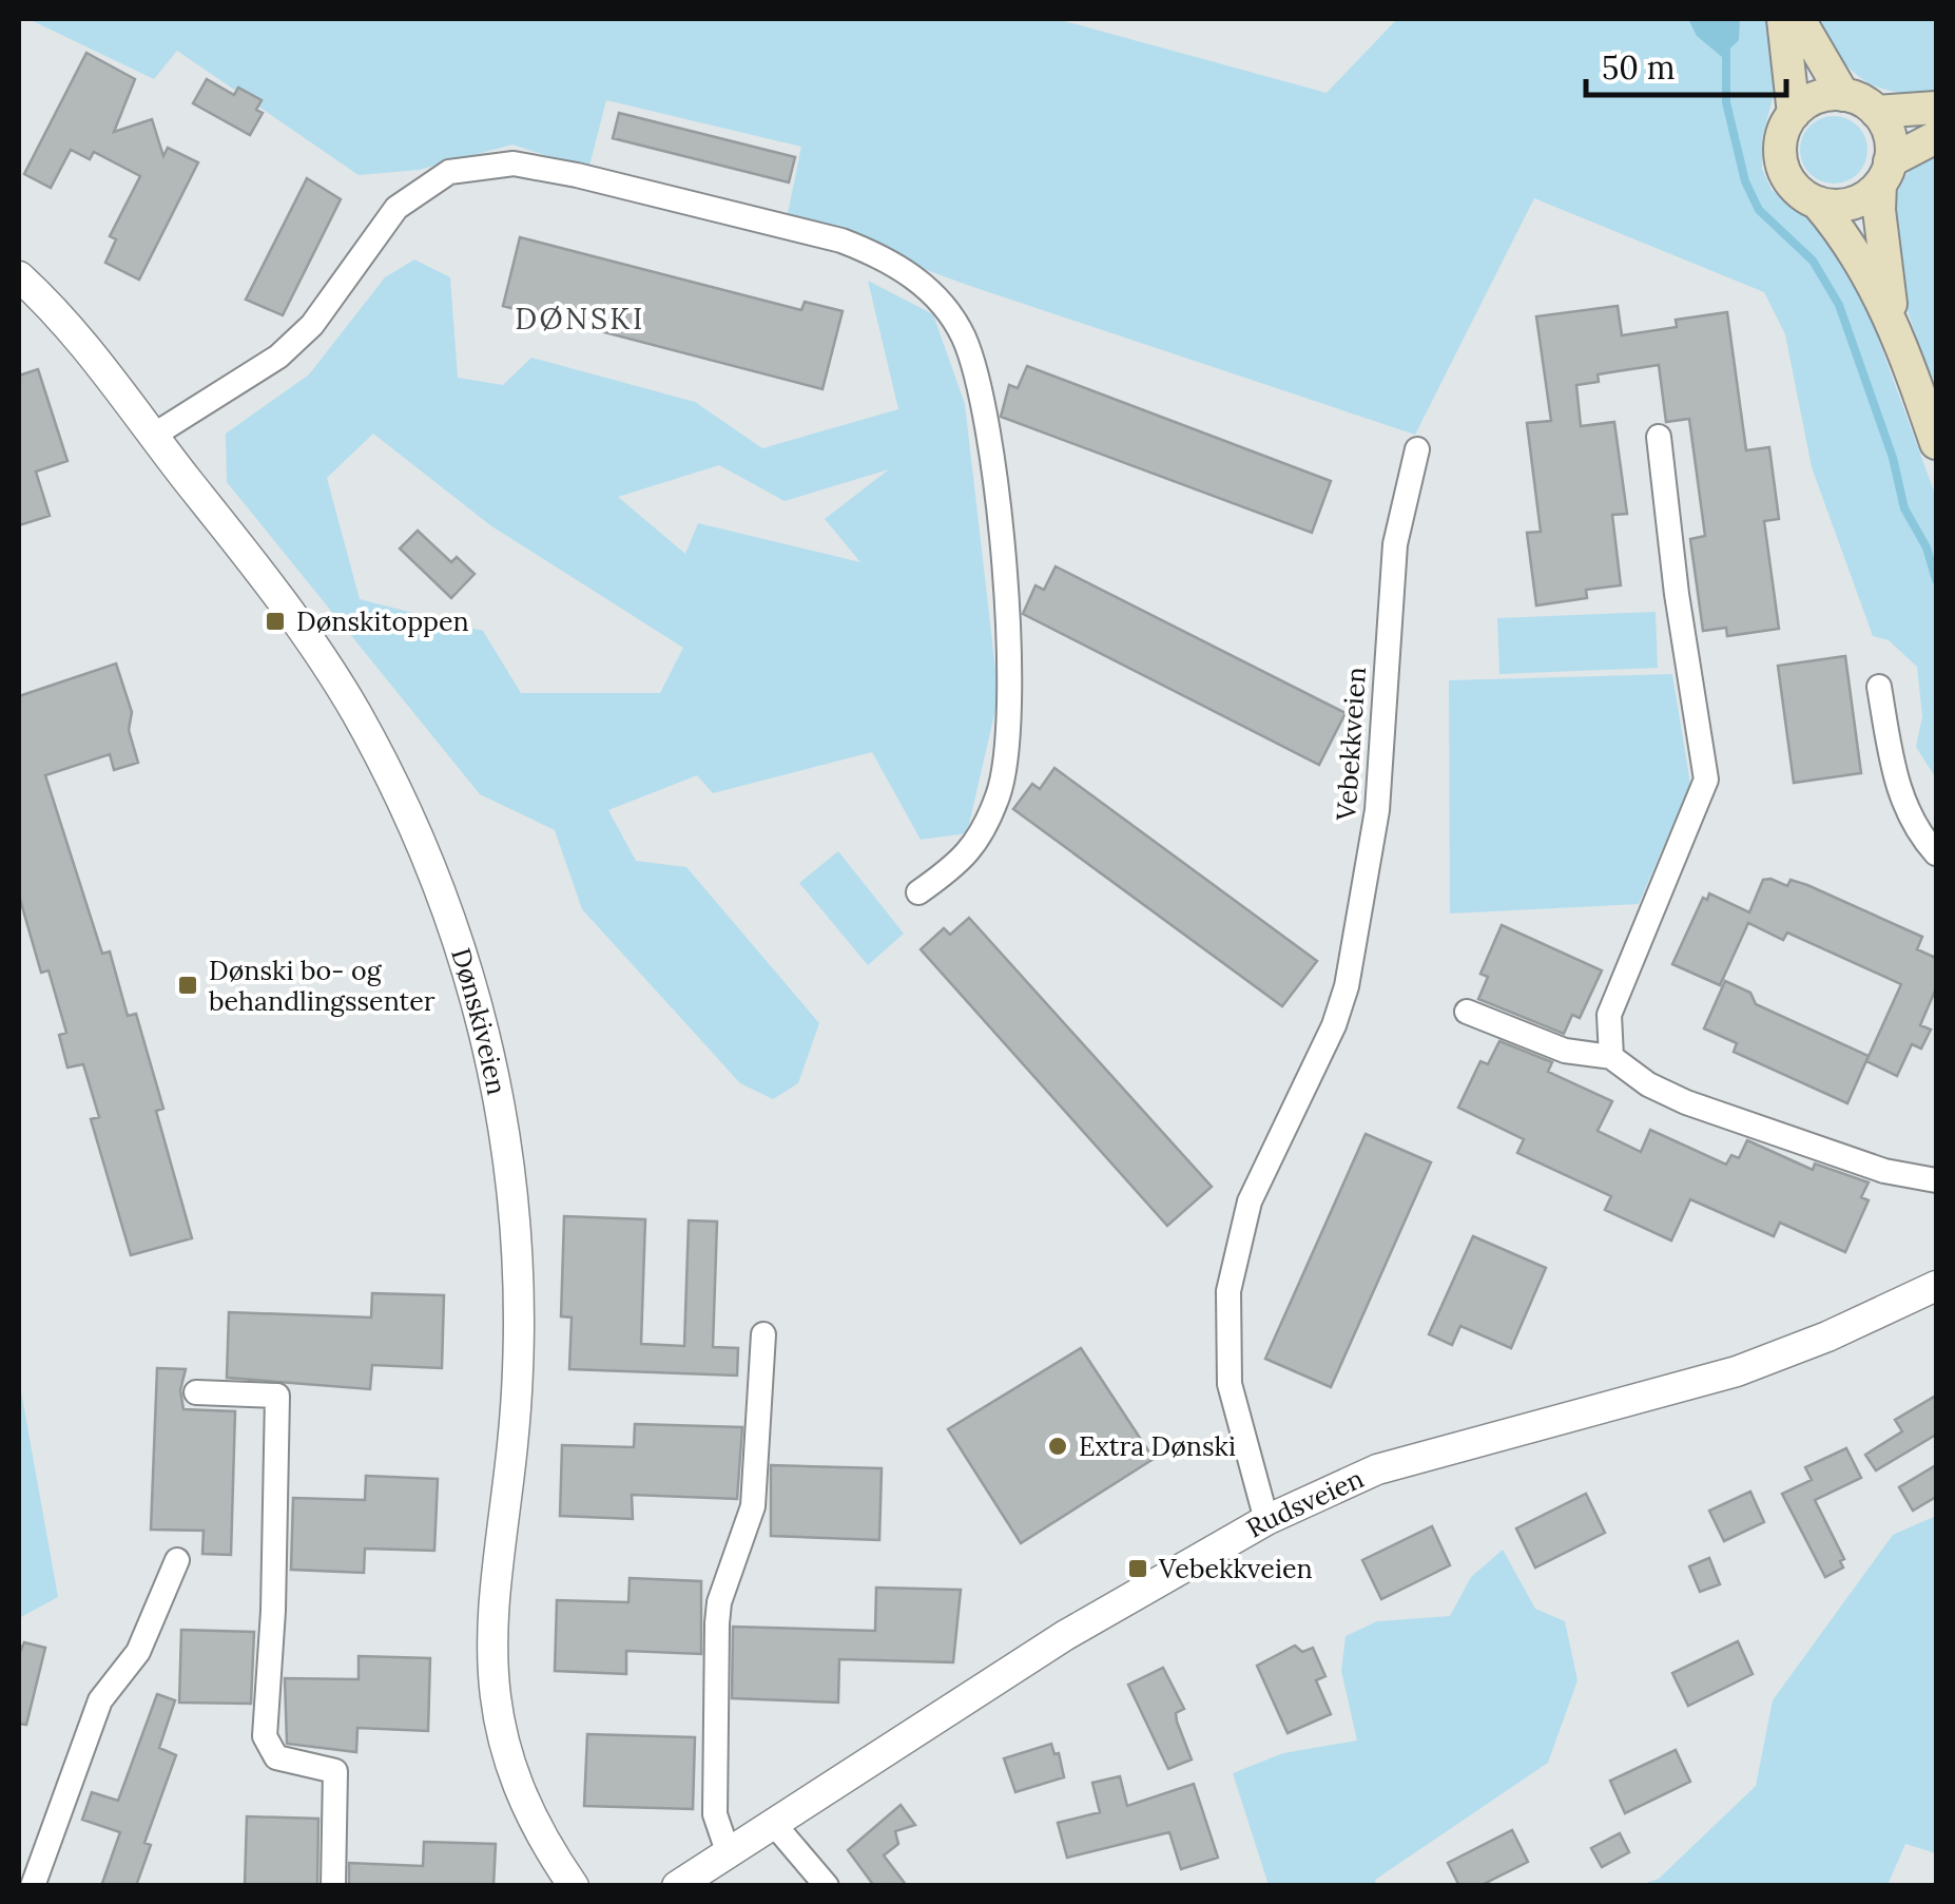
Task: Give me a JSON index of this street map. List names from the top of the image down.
{
  "streets": {
    "street": ["Vebekkveien", "Dønskiveien", "Rudsveien"]
  },
  "crossings": [
    ["Vebekkveien", "Rudsveien"]
  ],
  "districts": ["DØNSKI"],
  "places": {
    "transit": ["Dønskitoppen", "Dønski bo- og behandlingssenter", "Vebekkveien"],
    "other": ["Extra Dønski"]
  },
  "scale_bar": "50 m"
}
